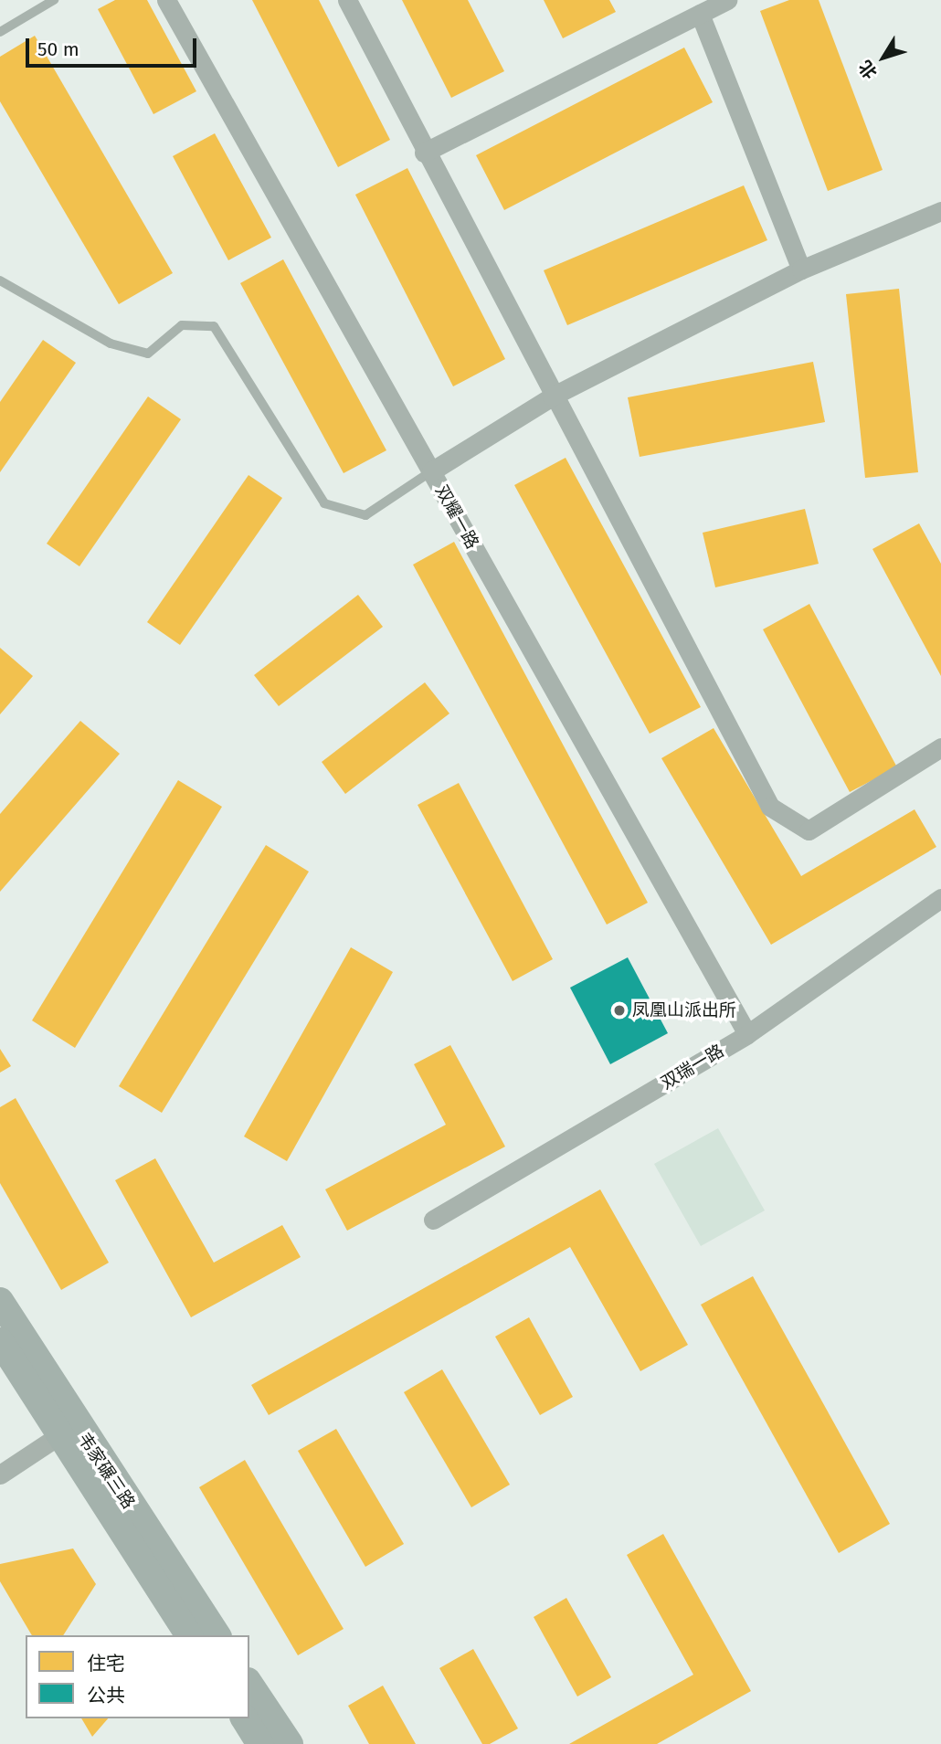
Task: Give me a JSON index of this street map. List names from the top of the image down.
{
  "streets": {
    "main road": ["韦家碾三路"],
    "street": ["双耀一路", "双瑞一路"]
  },
  "crossings": [
    ["双耀一路", "双瑞一路"]
  ],
  "places": ["凤凰山派出所"],
  "legend": ["住宅", "公共"],
  "scale_bar": "50 m",
  "north": "bottom left"
}
